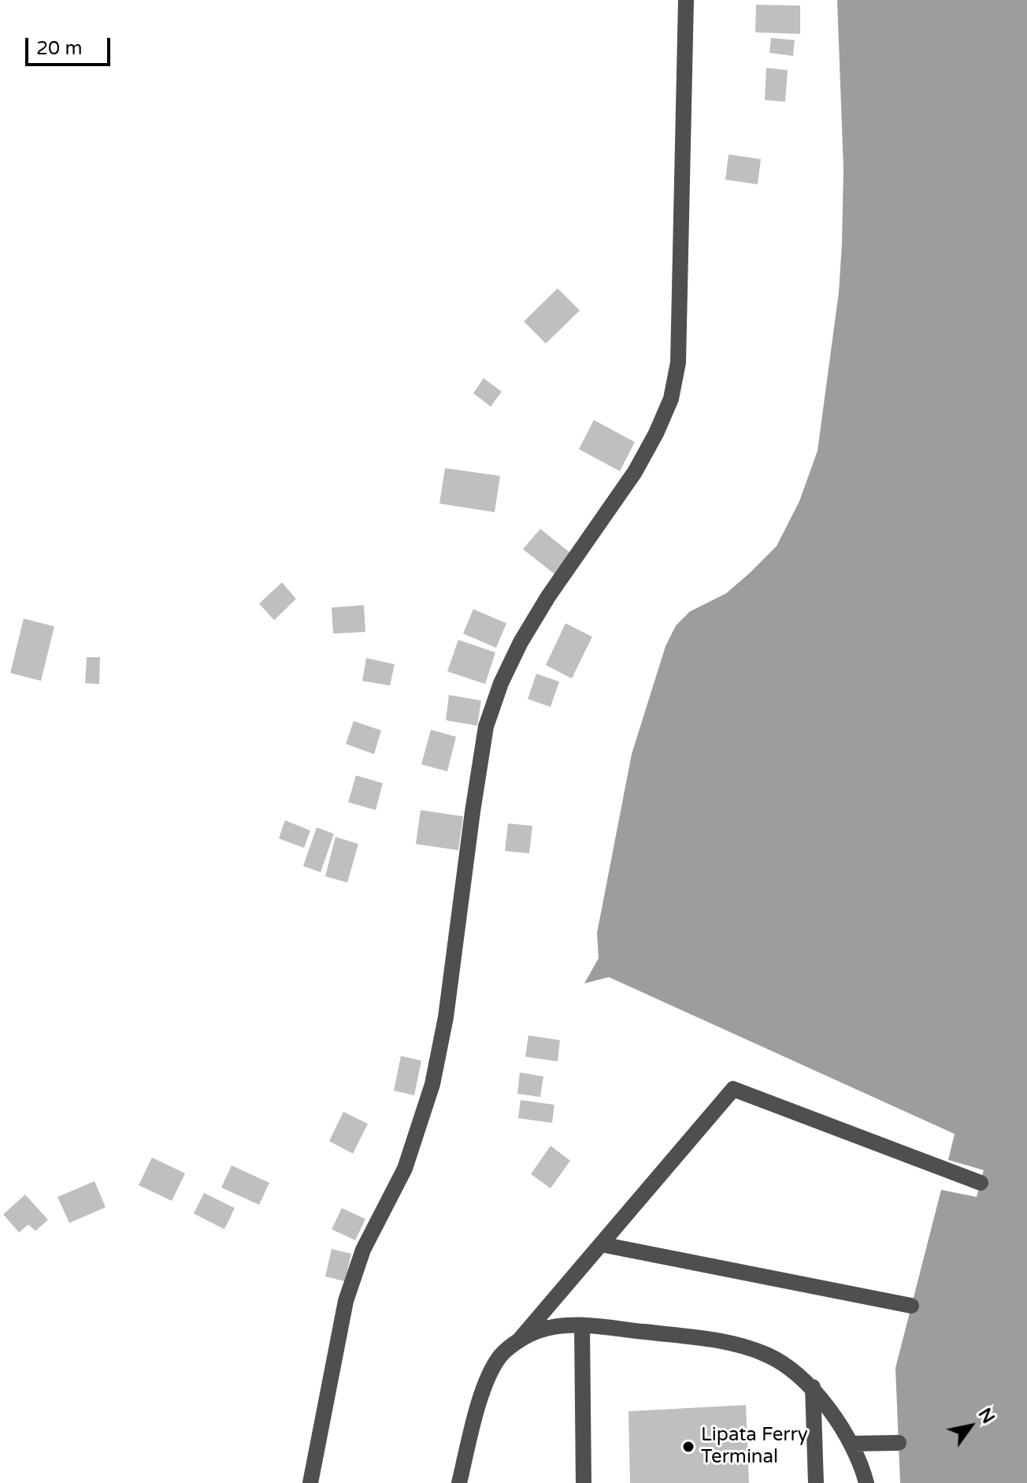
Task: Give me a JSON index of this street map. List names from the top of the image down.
{
  "places": ["Lipata Ferry Terminal"],
  "scale_bar": "20 m",
  "north": "top right"
}
